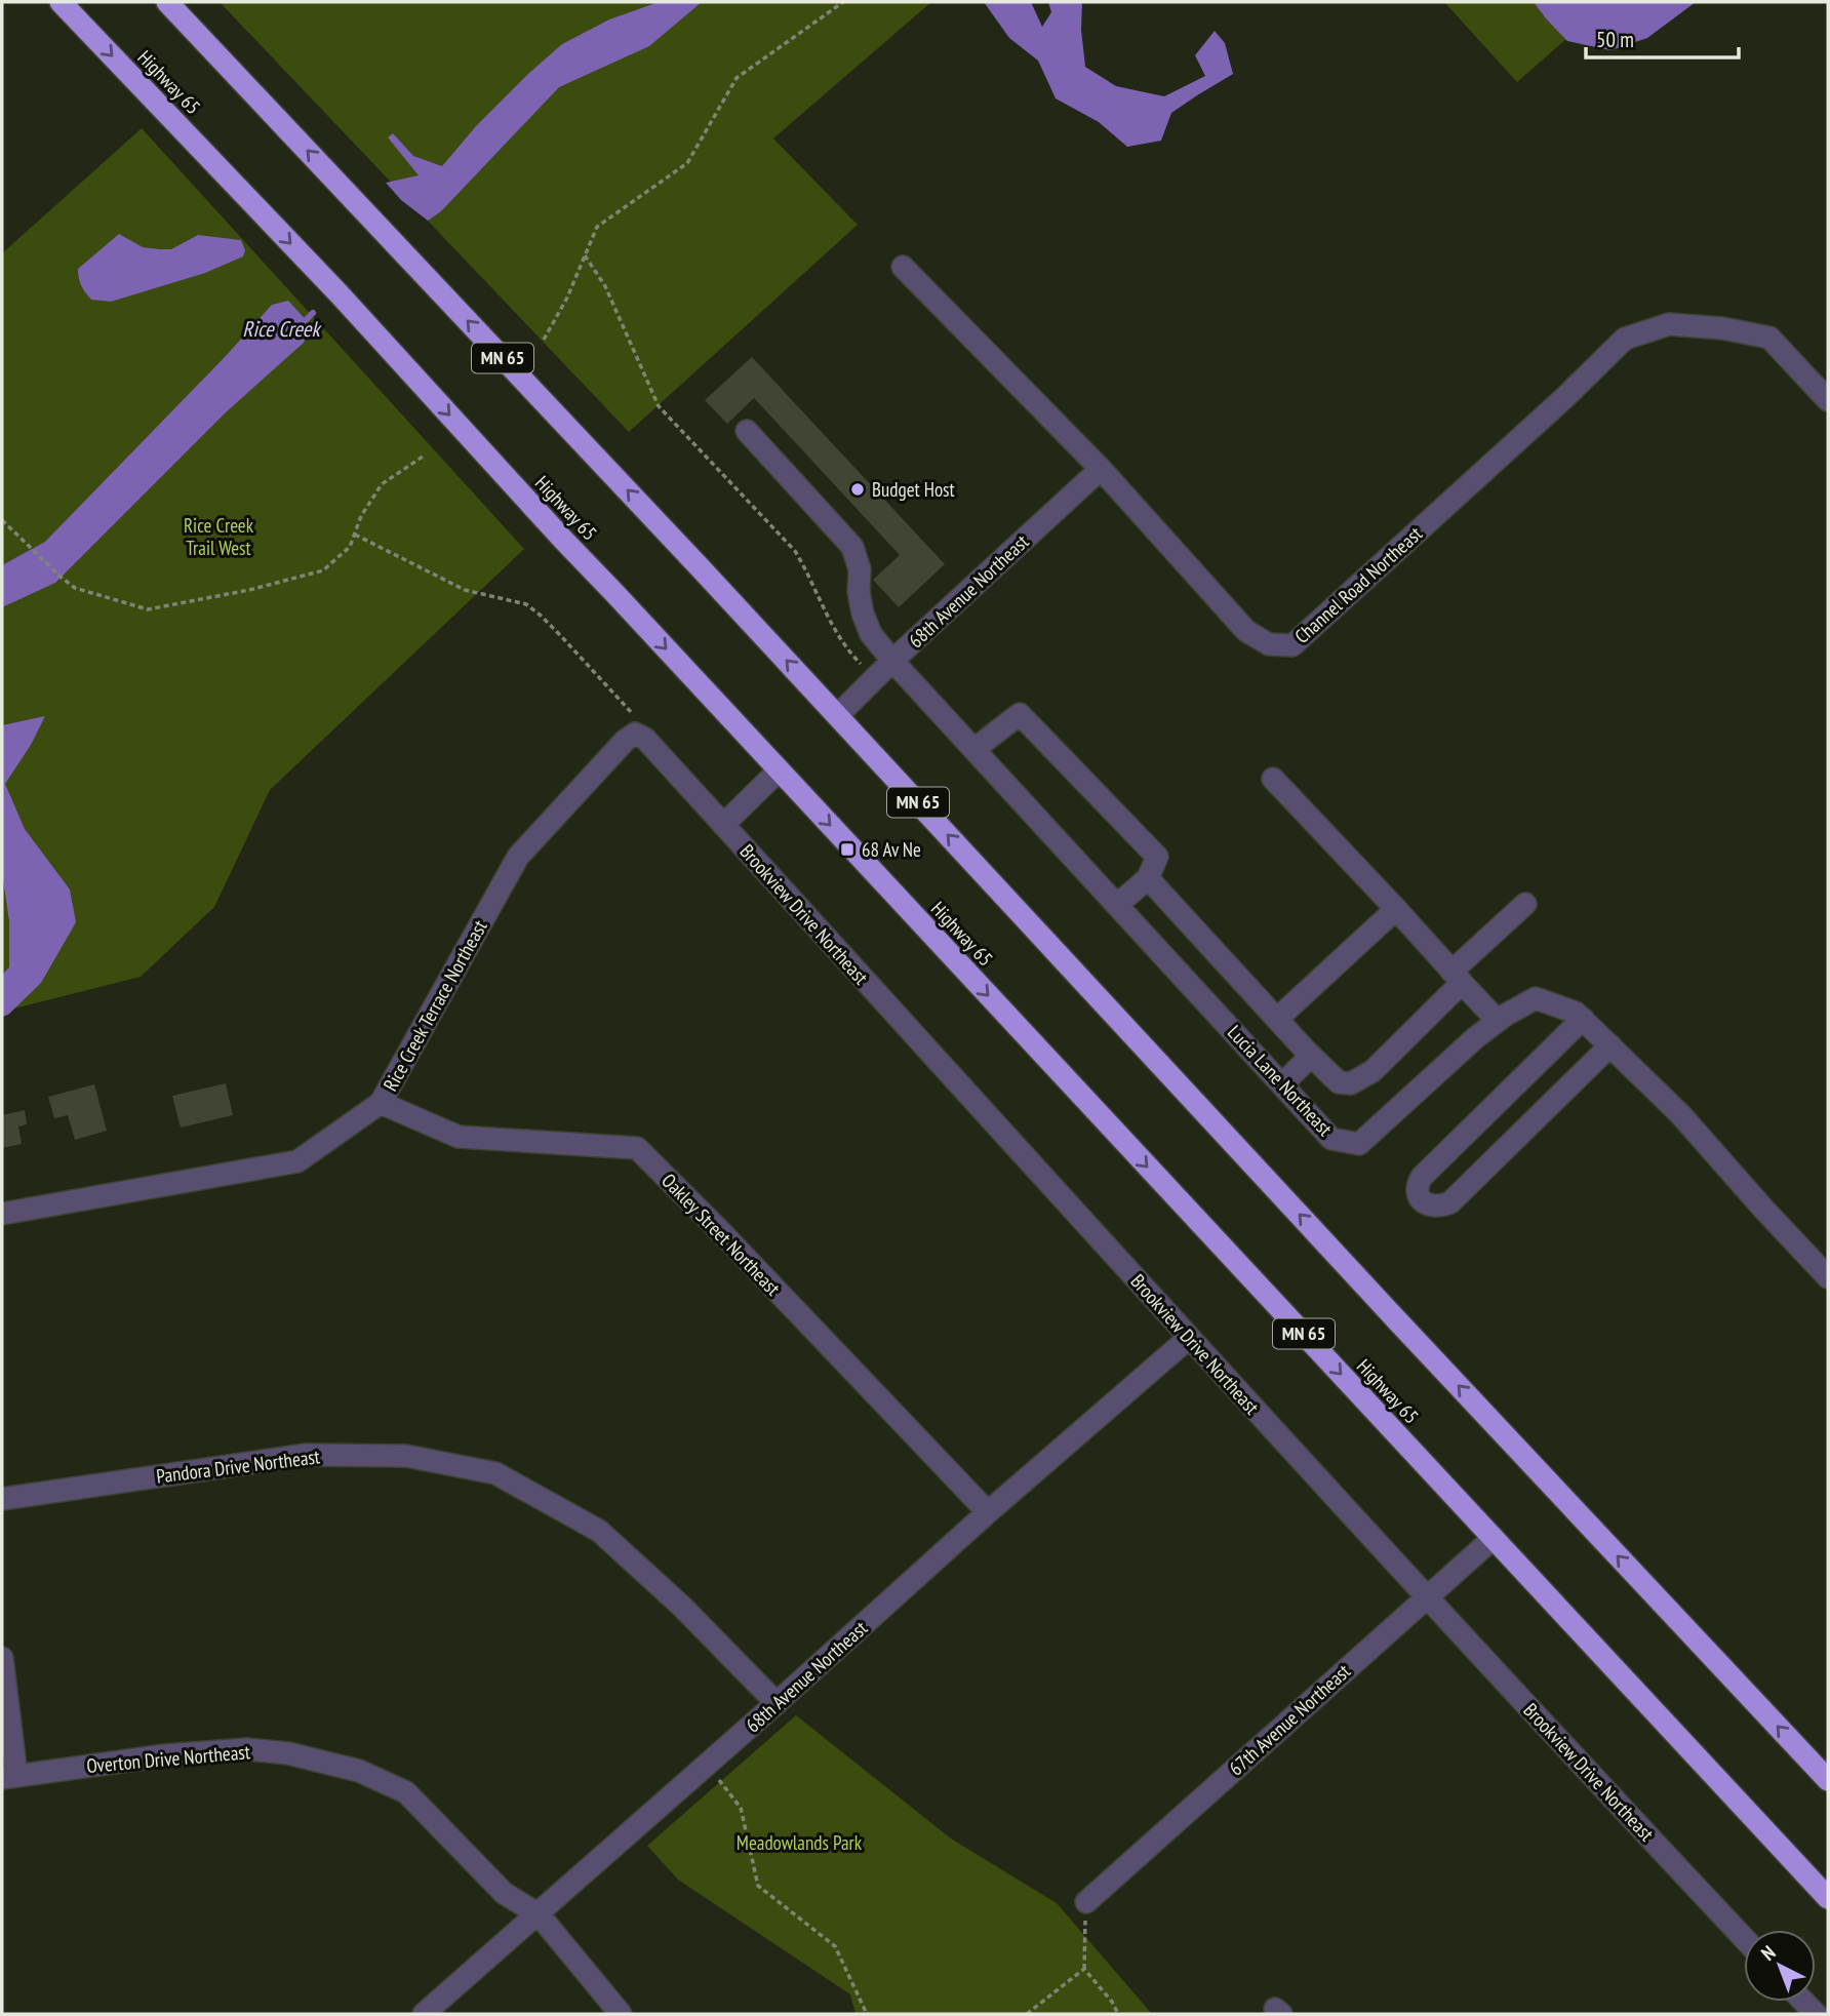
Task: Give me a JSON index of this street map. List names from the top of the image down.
{
  "streets": {
    "highway": ["Highway 65", "MN 65"],
    "street": [
      "Channel Road Northeast",
      "68th Avenue Northeast",
      "Brookview Drive Northeast",
      "Rice Creek Terrace Northeast",
      "Lucia Lane Northeast",
      "Oakley Street Northeast",
      "Pandora Drive Northeast",
      "67th Avenue Northeast",
      "Overton Drive Northeast"
    ]
  },
  "crossings": [
    ["Highway 65", "67th Avenue Northeast"],
    ["MN 65", "68th Avenue Northeast"],
    ["Channel Road Northeast", "68th Avenue Northeast"],
    ["68th Avenue Northeast", "Brookview Drive Northeast"],
    ["68th Avenue Northeast", "Lucia Lane Northeast"],
    ["68th Avenue Northeast", "Oakley Street Northeast"],
    ["68th Avenue Northeast", "Pandora Drive Northeast"],
    ["68th Avenue Northeast", "Overton Drive Northeast"],
    ["Brookview Drive Northeast", "Rice Creek Terrace Northeast"],
    ["Brookview Drive Northeast", "67th Avenue Northeast"],
    ["Rice Creek Terrace Northeast", "Oakley Street Northeast"]
  ],
  "water": ["Rice Creek"],
  "parks": ["Rice Creek Trail West", "Meadowlands Park"],
  "places": {
    "other": ["Budget Host"],
    "transit": ["68 Av Ne"]
  },
  "scale_bar": "50 m",
  "north": "top left"
}
